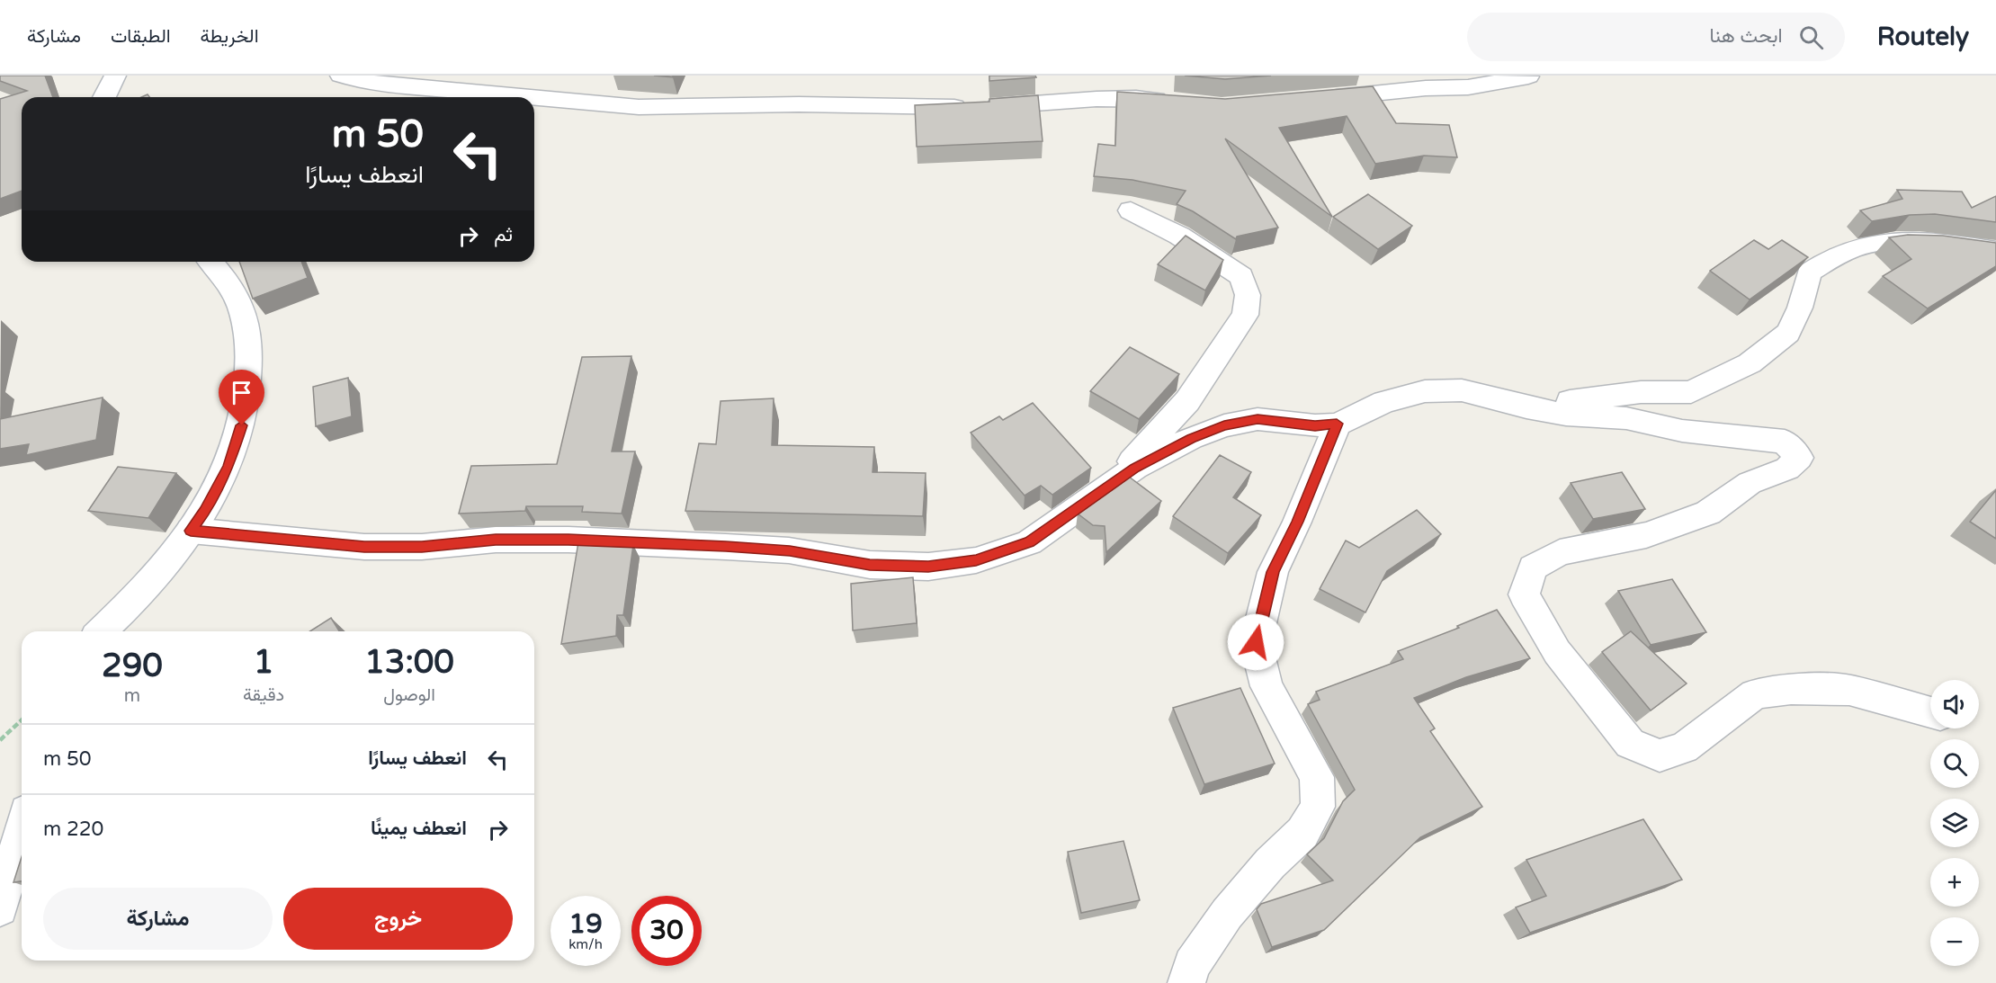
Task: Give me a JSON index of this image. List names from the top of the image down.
{
  "page": {
    "header": "Routely",
    "search": "ابحث هنا",
    "nav": ["الخريطة", "الطبقات", "مشاركة"],
    "turn": ["50 m", "انعطف يسارًا"],
    "then": "ثم",
    "eta": [
      "13:00",
      "الوصول",
      "1",
      "دقيقة",
      "290",
      "m"
    ],
    "map_buttons": ["+", "−"],
    "list": [
      {
        "name": "انعطف يسارًا",
        "value": "50 m"
      },
      {
        "name": "انعطف يمينًا",
        "value": "220 m"
      }
    ],
    "buttons": ["خروج", "مشاركة"],
    "speed": "19 km/h",
    "limit": "30"
  }
}
